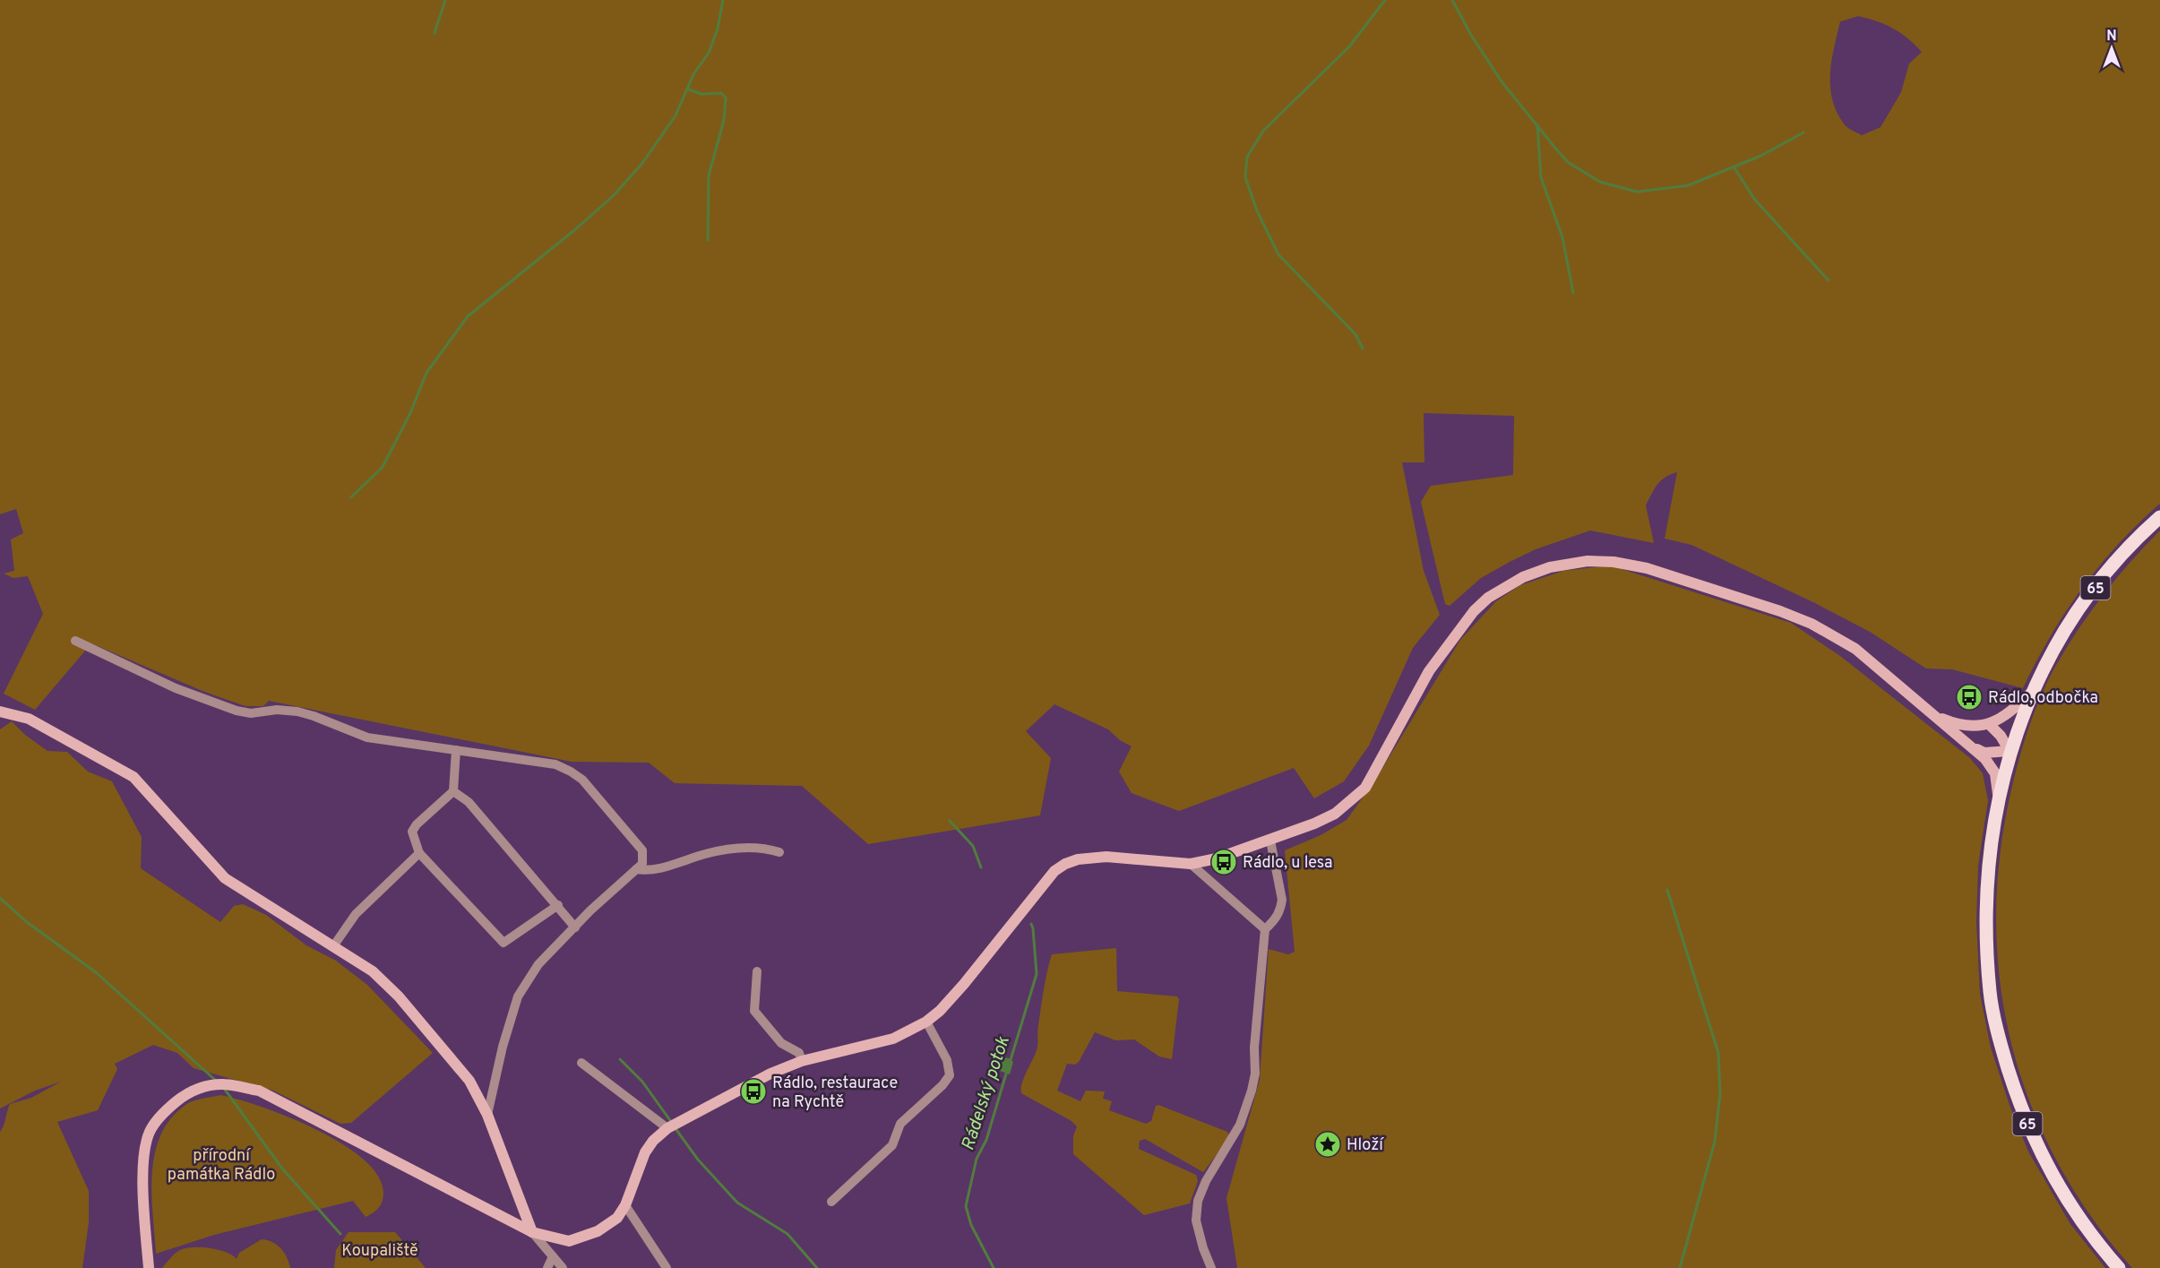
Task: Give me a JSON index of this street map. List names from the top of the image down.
{
  "streets": {
    "main road": ["65"]
  },
  "water": ["Rádelský potok"],
  "parks": ["přírodní památka Rádlo", "Koupaliště"],
  "places": {
    "bus stop": ["Rádlo, odbočka", "Rádlo, u lesa", "Rádlo, restaurace na Rychtě"],
    "place": ["Hloží"]
  },
  "north": "top"
}
